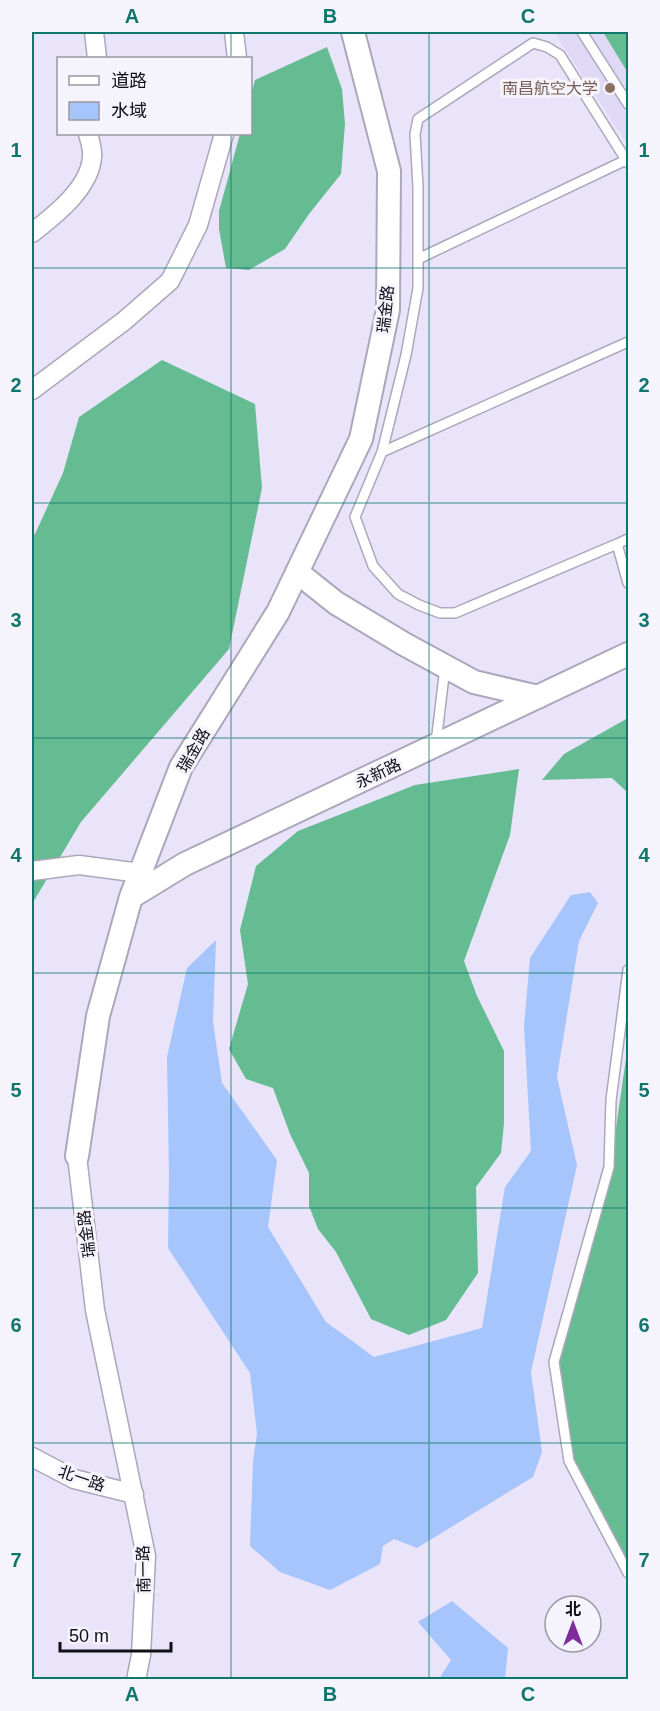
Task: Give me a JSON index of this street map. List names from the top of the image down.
{
  "streets": {
    "street": [
      "瑞金路",
      "永新路",
      "北一路",
      "南一路"
    ]
  },
  "crossings": [
    ["瑞金路", "永新路"],
    ["瑞金路", "北一路"],
    ["瑞金路", "南一路"],
    ["北一路", "南一路"]
  ],
  "places": ["南昌航空大学"],
  "legend": ["道路", "水域"],
  "scale_bar": "50 m",
  "north": "top",
  "grid": {
    "columns": ["A", "B", "C"],
    "rows": [
      "1",
      "2",
      "3",
      "4",
      "5",
      "6",
      "7"
    ]
  }
}
